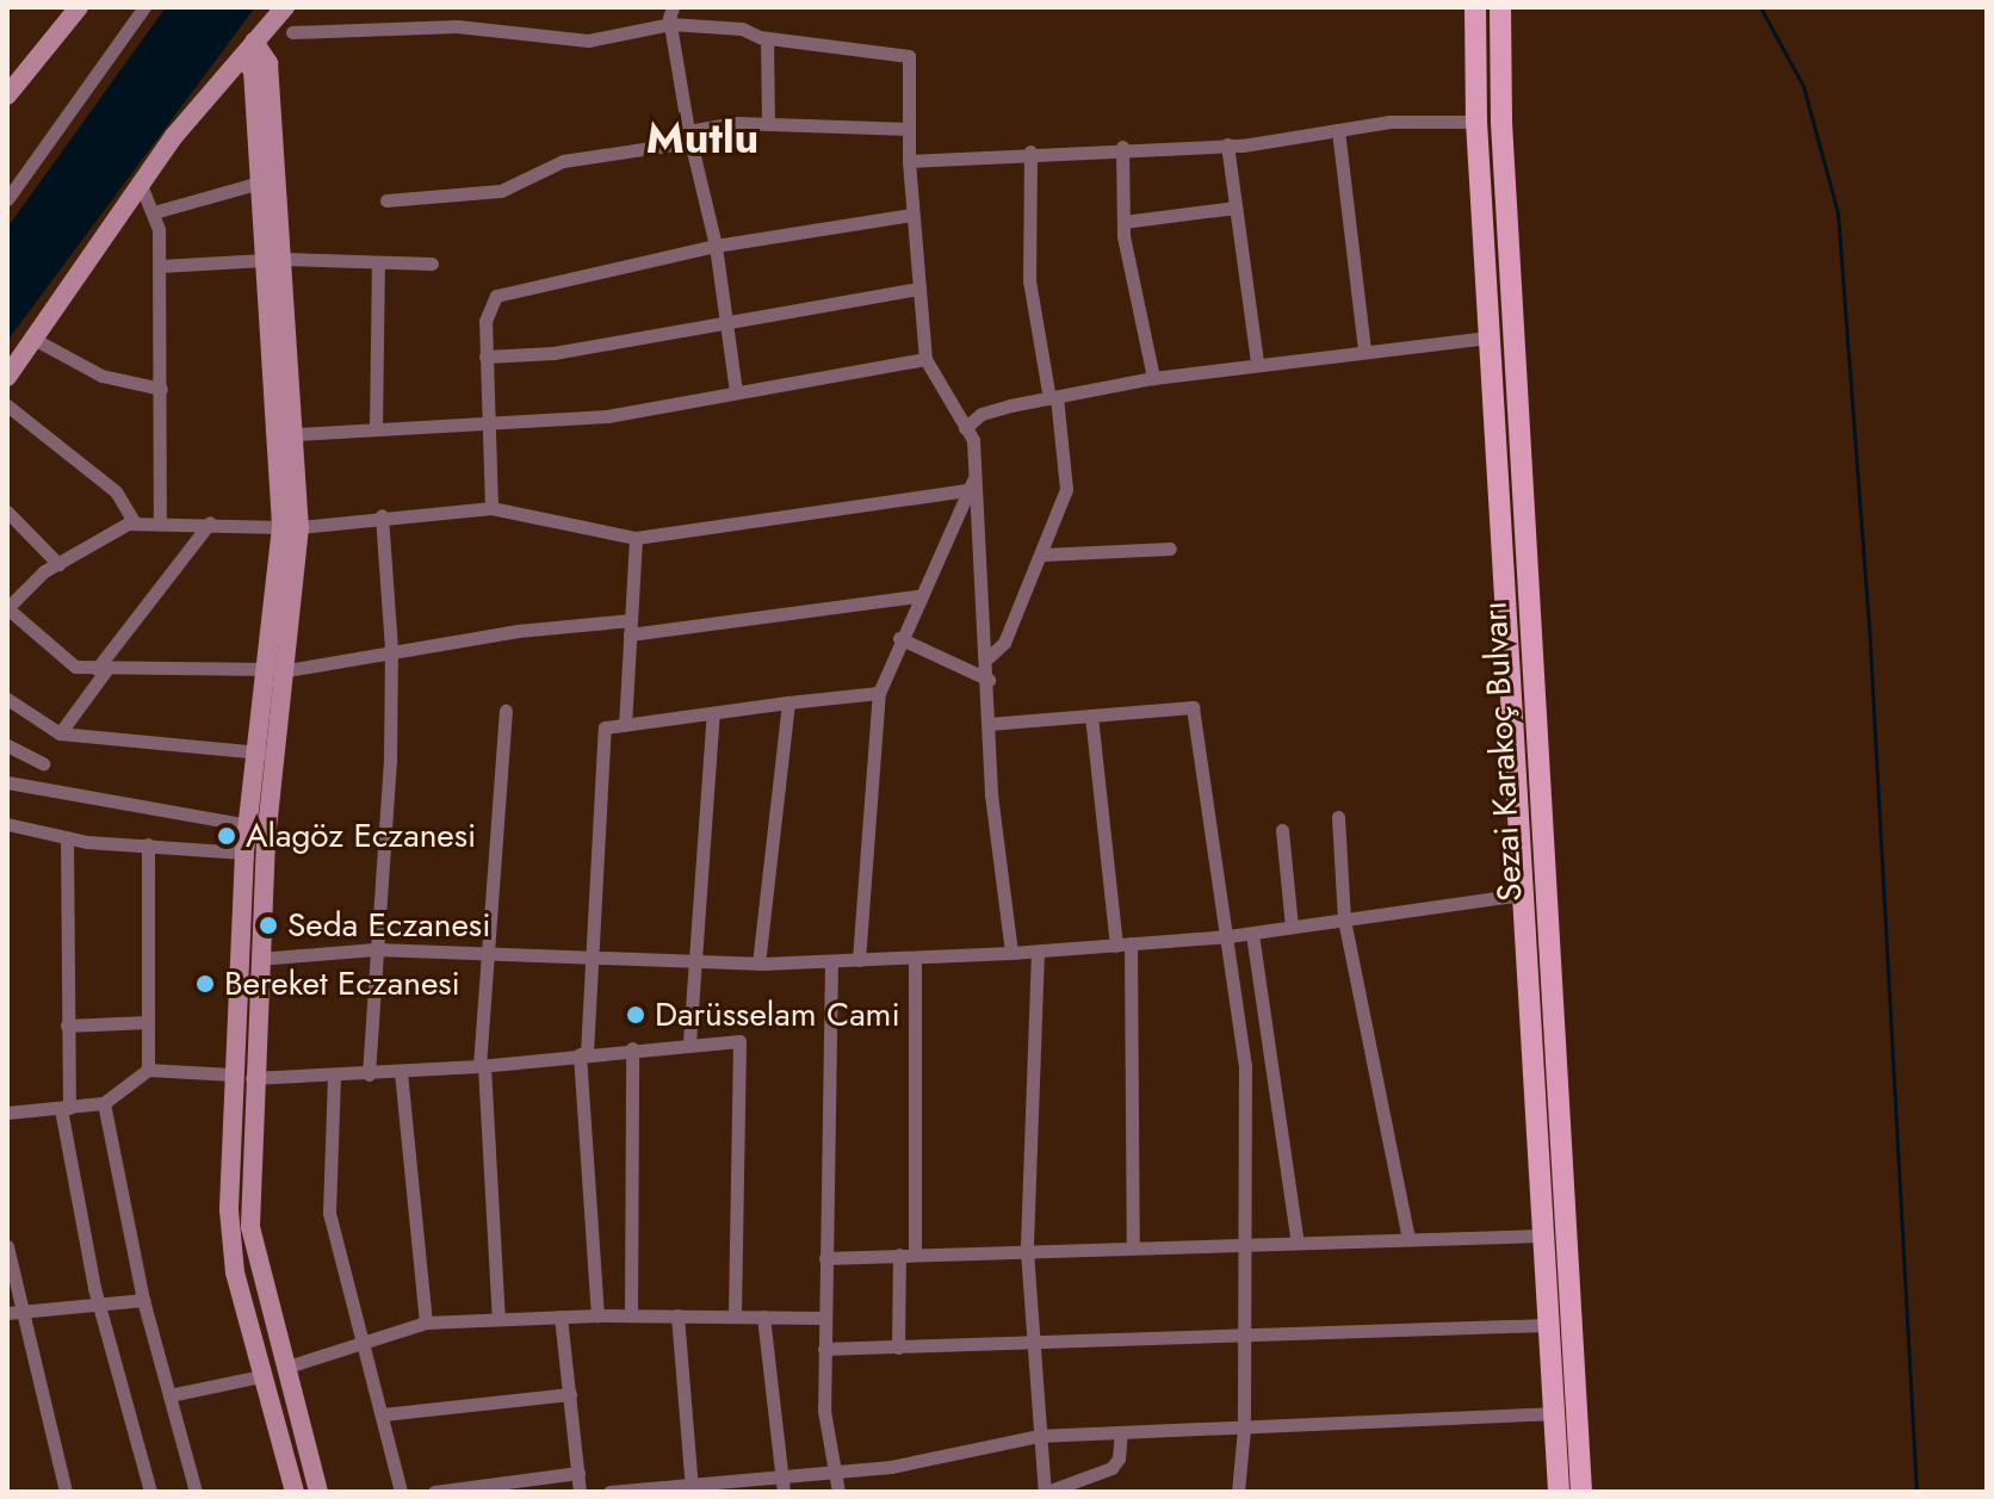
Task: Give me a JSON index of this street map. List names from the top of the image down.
{
  "streets": {
    "main road": ["Sezai Karakoç Bulvarı"]
  },
  "districts": ["Mutlu"],
  "places": [
    "Alagöz Eczanesi",
    "Seda Eczanesi",
    "Bereket Eczanesi",
    "Darüsselam Cami"
  ]
}
